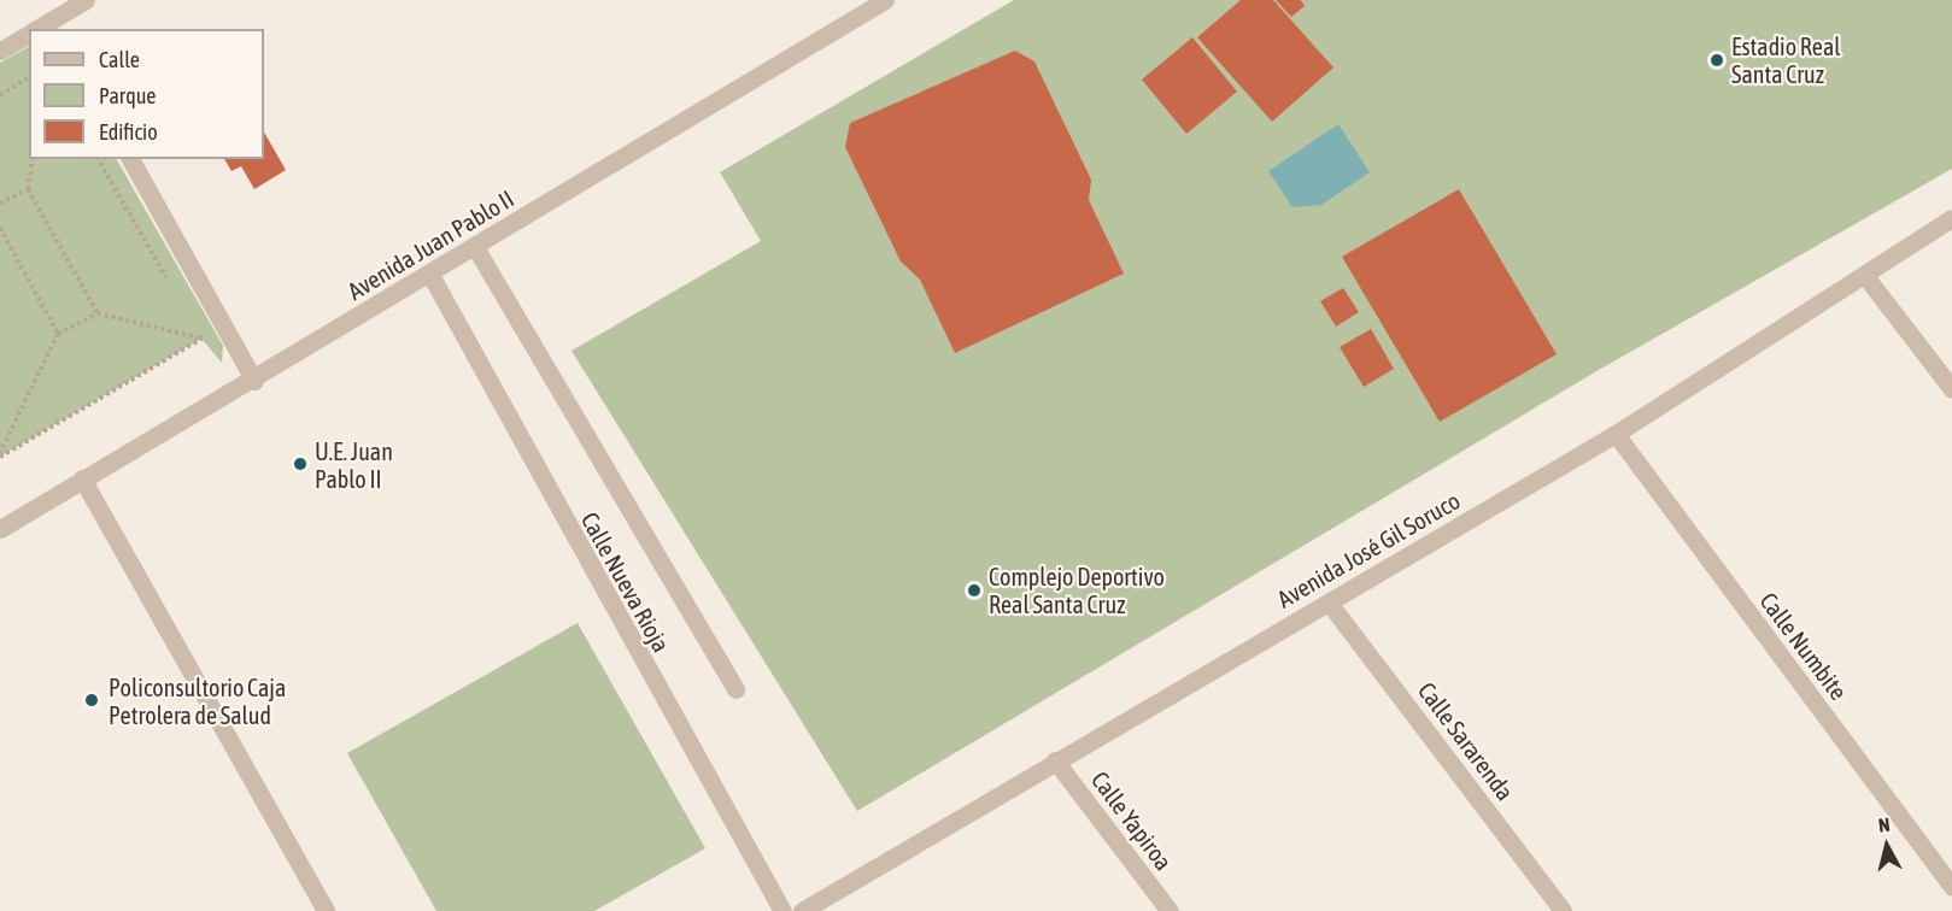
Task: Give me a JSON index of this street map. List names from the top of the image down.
{
  "streets": {
    "street": [
      "Avenida Juan Pablo II",
      "Avenida José Gil Soruco",
      "Calle Nueva Rioja",
      "Calle Numbite",
      "Calle Sararenda",
      "Calle Yapiroa"
    ]
  },
  "crossings": [
    ["Avenida Juan Pablo II", "Calle Nueva Rioja"],
    ["Avenida José Gil Soruco", "Calle Numbite"],
    ["Avenida José Gil Soruco", "Calle Sararenda"],
    ["Avenida José Gil Soruco", "Calle Yapiroa"]
  ],
  "places": [
    "Estadio Real Santa Cruz",
    "U.E. Juan Pablo II",
    "Complejo Deportivo Real Santa Cruz",
    "Policonsultorio Caja Petrolera de Salud"
  ],
  "legend": ["Calle", "Parque", "Edificio"],
  "north": "top"
}
